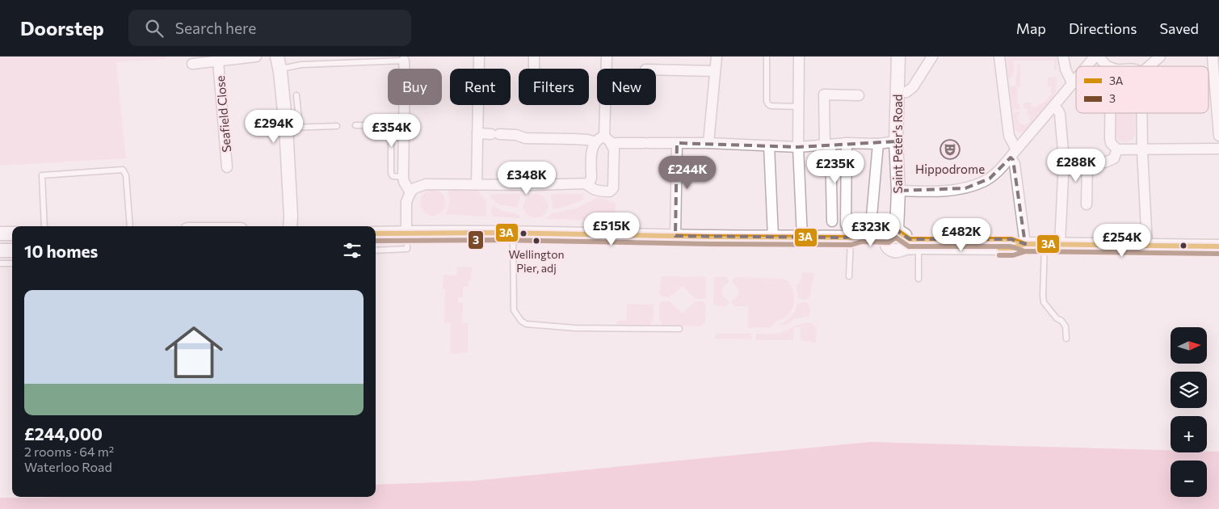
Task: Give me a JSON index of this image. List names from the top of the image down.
{
  "streets": {
    "street": ["Seafield Close", "Saint Peter's Road"]
  },
  "places": {
    "theatre": ["Hippodrome"],
    "other": ["Wellington Pier, adj"]
  },
  "lines": ["transit line 3A", "transit line 3"],
  "legend": ["3A", "3"],
  "north": "right",
  "page": {
    "header": "Doorstep",
    "search": "Search here",
    "nav": ["Map", "Directions", "Saved"],
    "chip": [
      "Buy",
      "Rent",
      "Filters",
      "New"
    ],
    "price": [
      "£294K",
      "£354K",
      "£288K",
      "£235K",
      "£244K",
      "£348K",
      "£515K",
      "£323K",
      "£482K",
      "£254K"
    ],
    "heading": "10 homes",
    "list": [
      {
        "name": "£244,000",
        "note": "2 rooms · 64 m² · Waterloo Road"
      }
    ],
    "map_buttons": ["+", "−"]
  }
}
